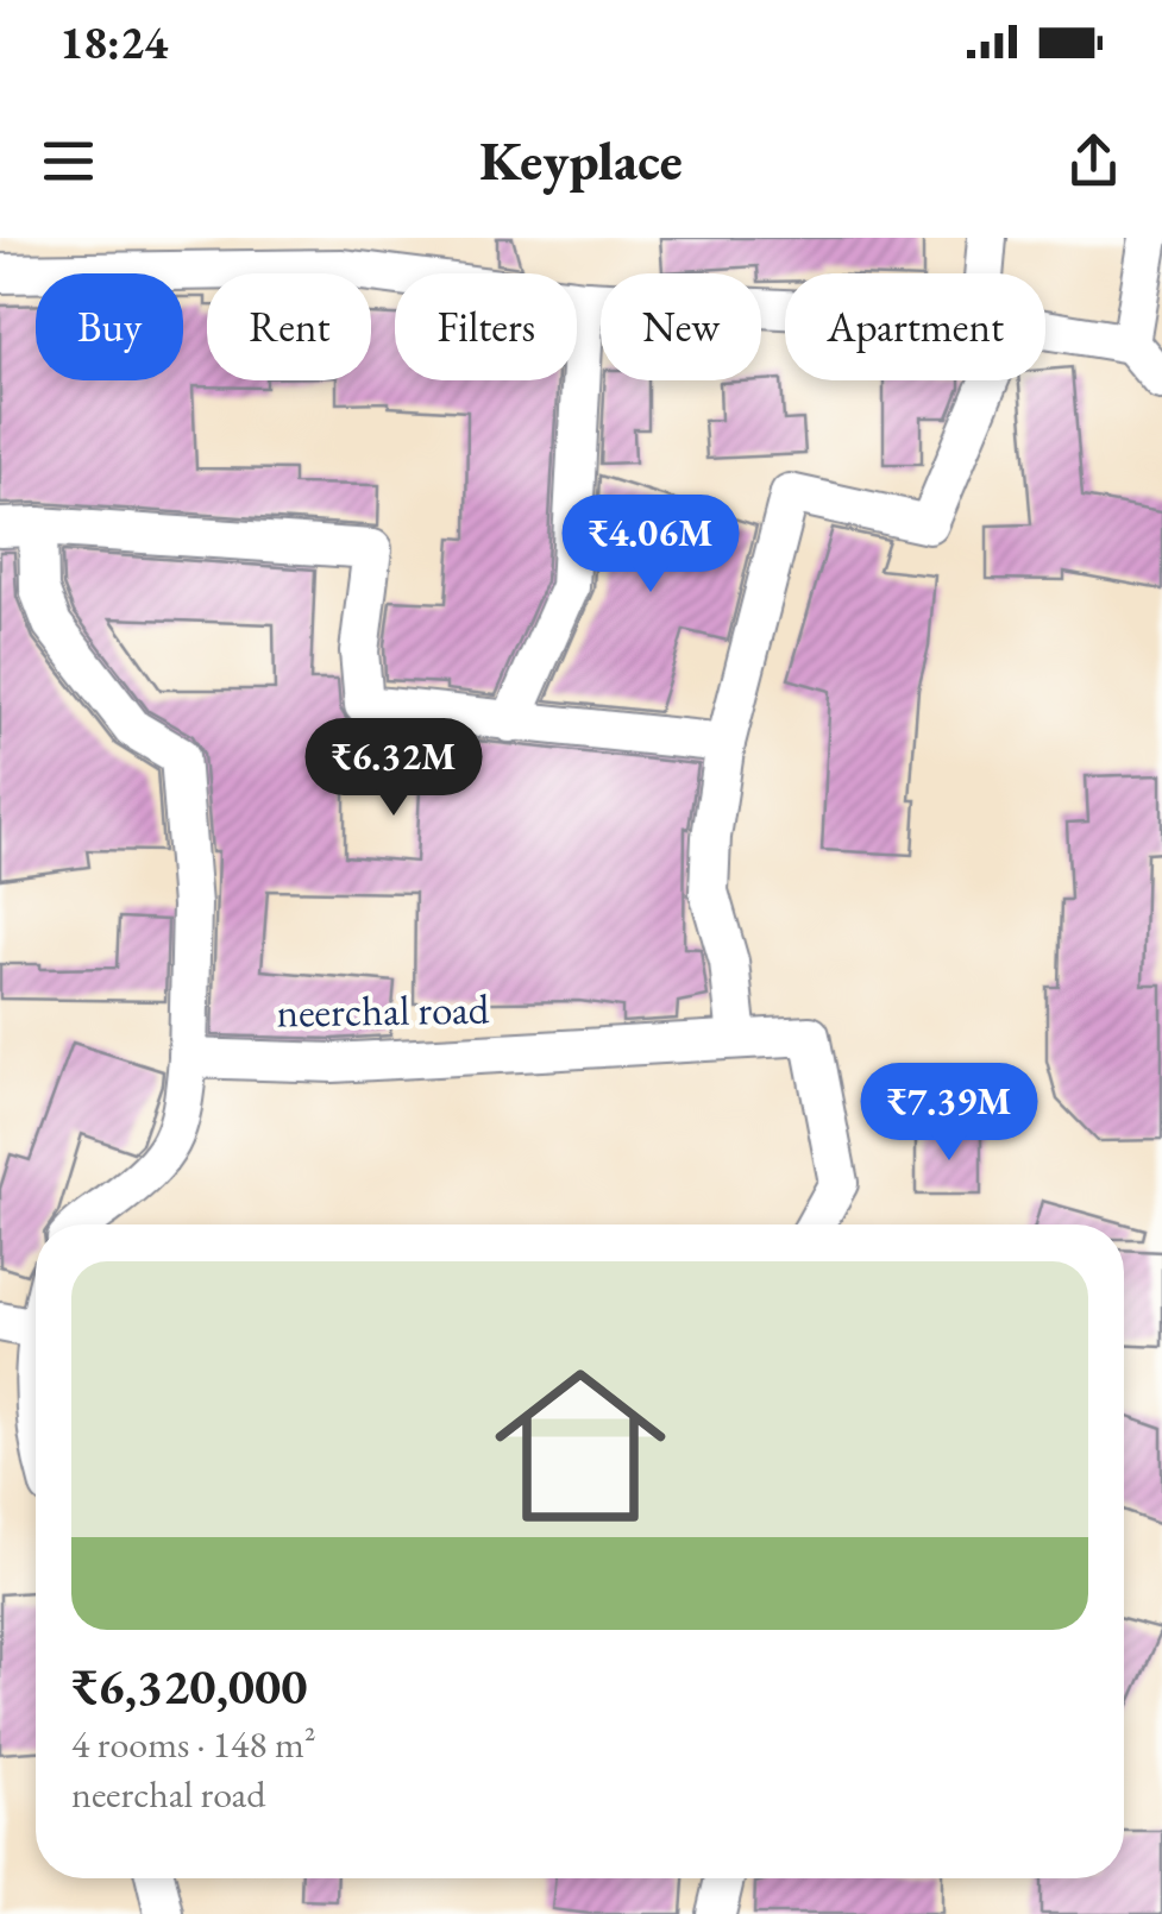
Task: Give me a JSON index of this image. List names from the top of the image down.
{
  "streets": {
    "street": ["neerchal road"]
  },
  "page": {
    "status": "18:24",
    "header": "Keyplace",
    "chip": [
      "Buy",
      "Rent",
      "Filters",
      "New",
      "Apartment"
    ],
    "price": ["₹4.06M", "₹6.32M", "₹7.39M"],
    "list": [
      {
        "name": "₹6,320,000",
        "note": "4 rooms · 148 m² · neerchal road"
      }
    ]
  }
}
